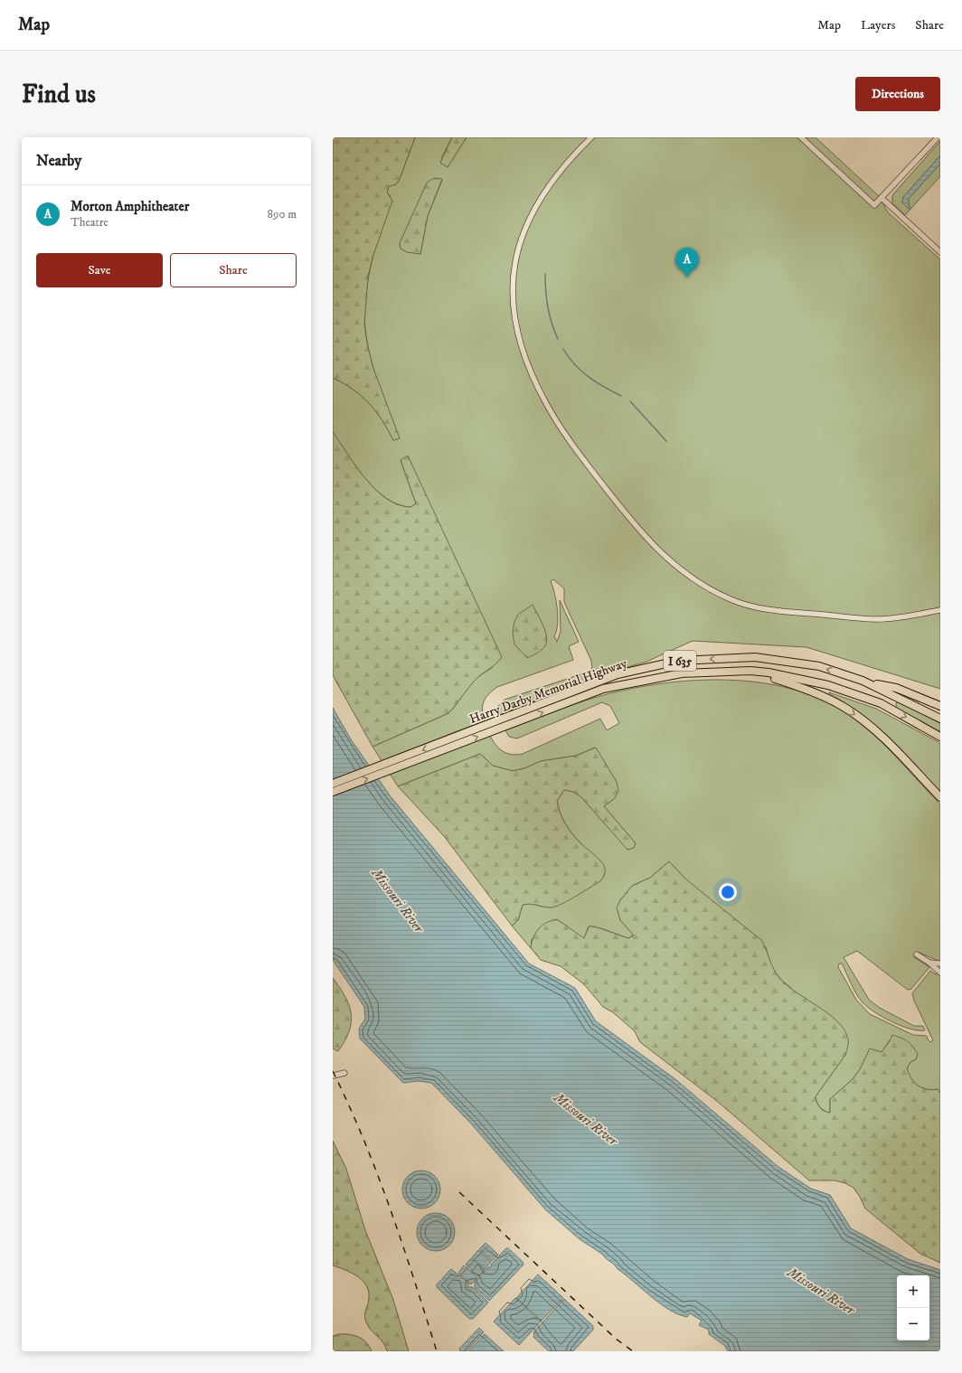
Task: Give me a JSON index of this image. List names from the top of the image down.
{
  "streets": {
    "highway": ["I 635", "Harry Darby Memorial Highway"]
  },
  "water": ["Missouri River"],
  "page": {
    "header": "Map",
    "nav": ["Map", "Layers", "Share"],
    "buttons": [
      "Directions",
      ["Save", "Share"]
    ],
    "title": "Find us",
    "heading": "Nearby",
    "list": [
      {
        "mark": "A",
        "name": "Morton Amphitheater",
        "note": "Theatre",
        "value": "890 m"
      }
    ],
    "pins": "A",
    "map_buttons": ["+", "−"]
  }
}
